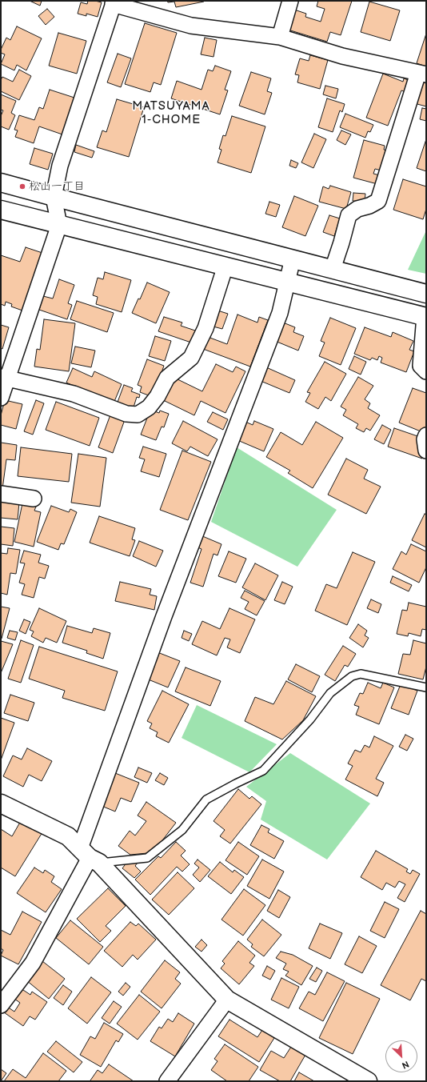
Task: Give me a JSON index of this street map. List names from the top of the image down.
{
  "districts": ["MATSUYAMA 1-CHOME"],
  "places": ["松山一丁目"],
  "north": "bottom right"
}
